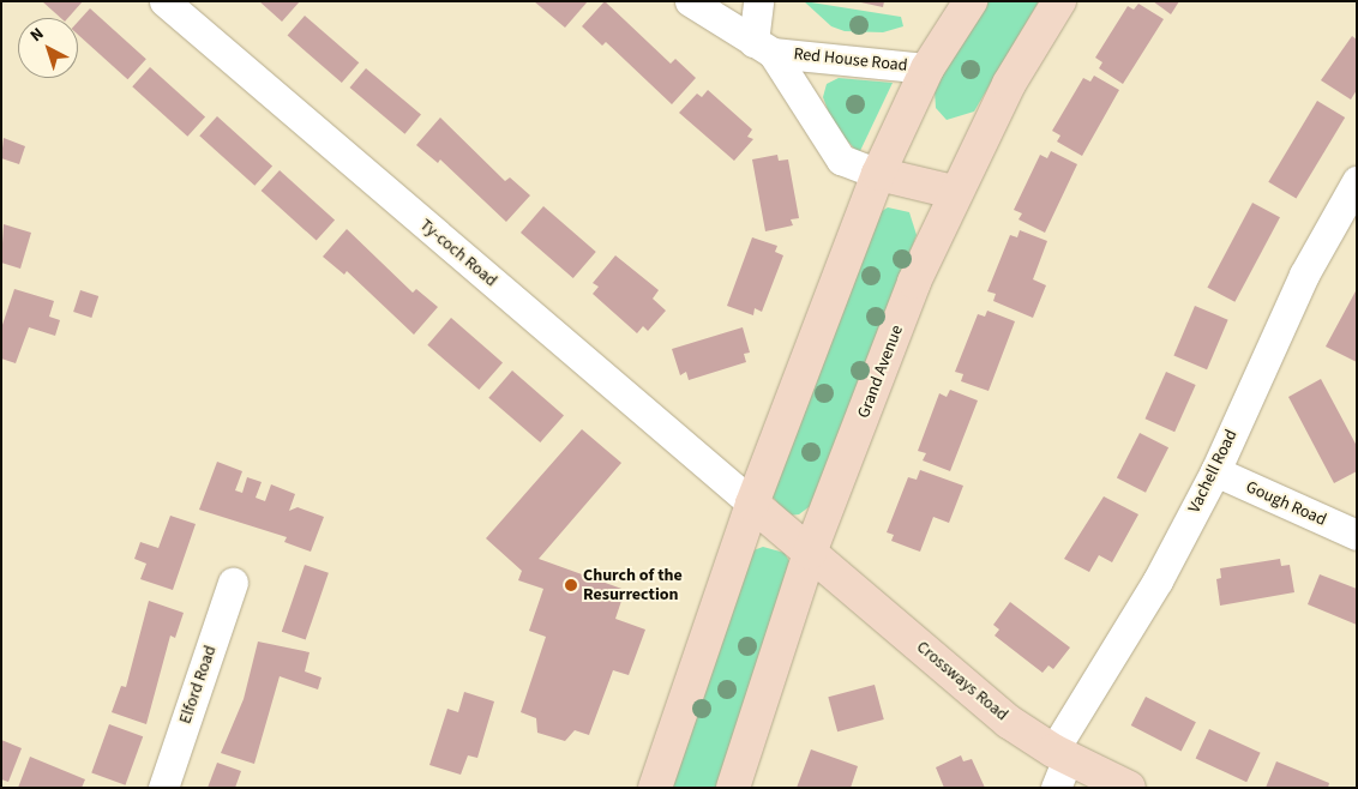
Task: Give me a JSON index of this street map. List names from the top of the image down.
{
  "streets": {
    "street": [
      "Red House Road",
      "Ty-coch Road",
      "Grand Avenue",
      "Vachell Road",
      "Gough Road",
      "Crossways Road",
      "Elford Road"
    ]
  },
  "crossings": [
    ["Grand Avenue", "Crossways Road"],
    ["Vachell Road", "Gough Road"],
    ["Vachell Road", "Crossways Road"]
  ],
  "places": ["Church of the Resurrection"],
  "north": "top left"
}
